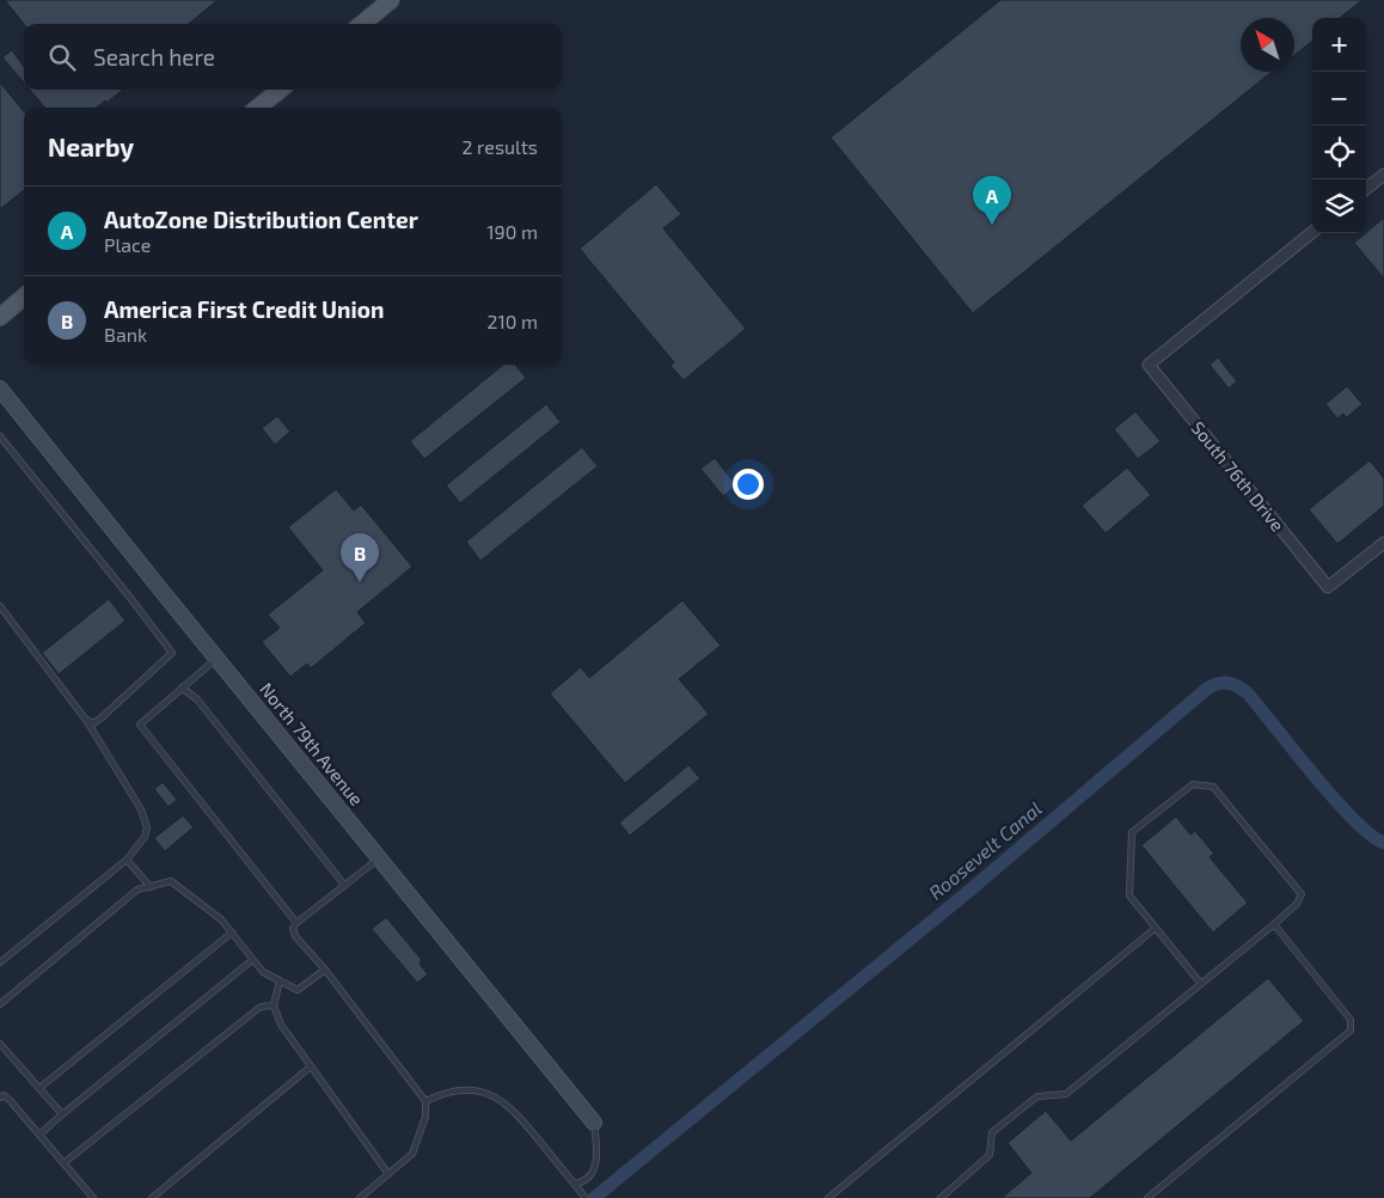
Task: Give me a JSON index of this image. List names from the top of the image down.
{
  "streets": {
    "street": ["South 76th Drive", "North 79th Avenue"]
  },
  "water": ["Roosevelt Canal"],
  "north": "top left",
  "page": {
    "map_buttons": ["+", "−"],
    "search": "Search here",
    "heading": ["Nearby", "2 results"],
    "pins": ["A", "B"],
    "list": [
      {
        "mark": "A",
        "name": "AutoZone Distribution Center",
        "note": "Place",
        "value": "190 m"
      },
      {
        "mark": "B",
        "name": "America First Credit Union",
        "note": "Bank",
        "value": "210 m"
      }
    ]
  }
}
